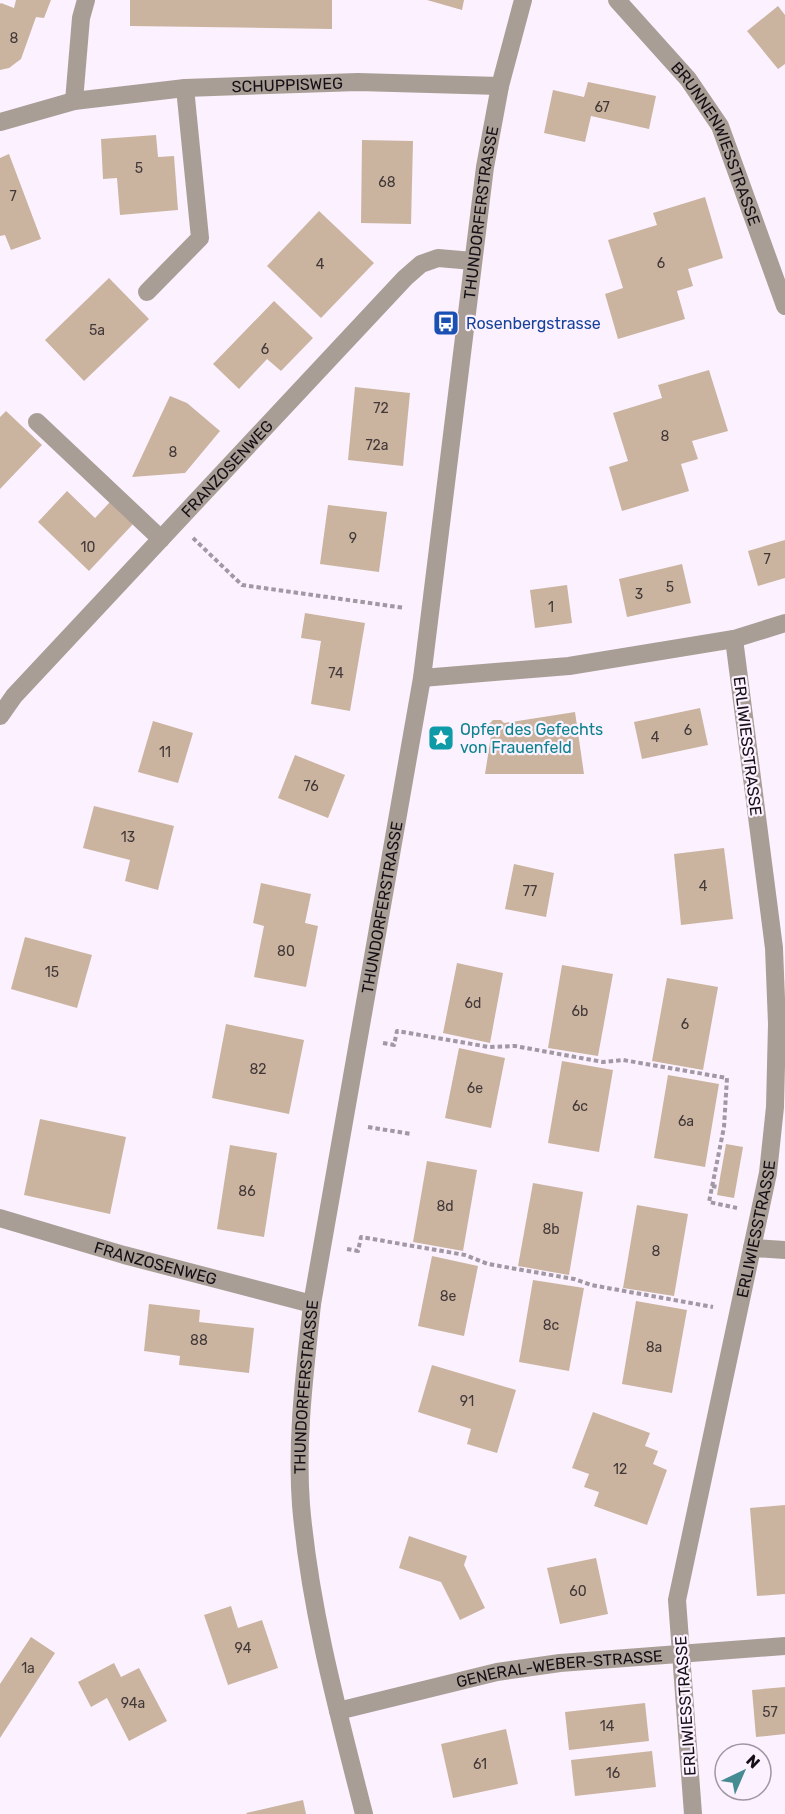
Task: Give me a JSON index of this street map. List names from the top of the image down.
{
  "streets": {
    "street": [
      "SCHUPPISWEG",
      "BRUNNENWIESSTRASSE",
      "THUNDORFERSTRASSE",
      "FRANZOSENWEG",
      "ERLIWIESSTRASSE",
      "GENERAL-WEBER-STRASSE"
    ]
  },
  "crossings": [
    ["SCHUPPISWEG", "THUNDORFERSTRASSE"],
    ["THUNDORFERSTRASSE", "FRANZOSENWEG"],
    ["THUNDORFERSTRASSE", "GENERAL-WEBER-STRASSE"],
    ["ERLIWIESSTRASSE", "GENERAL-WEBER-STRASSE"]
  ],
  "places": {
    "bus stop": ["Rosenbergstrasse"],
    "place": ["Opfer des Gefechts von Frauenfeld"]
  },
  "house_numbers": [
    "8",
    "67",
    "5",
    "68",
    "7",
    "6",
    "4",
    "5a",
    "6",
    "72",
    "8",
    "72a",
    "8",
    "9",
    "10",
    "7",
    "5",
    "3",
    "1",
    "74",
    "6",
    "4",
    "11",
    "76",
    "13",
    "4",
    "77",
    "80",
    "15",
    "6d",
    "6b",
    "6",
    "82",
    "6e",
    "6c",
    "6a",
    "86",
    "8d",
    "8b",
    "8",
    "8e",
    "8c",
    "88",
    "8a",
    "91",
    "12",
    "60",
    "94",
    "1a",
    "94a",
    "57",
    "14",
    "61",
    "16"
  ],
  "north": "top right"
}
